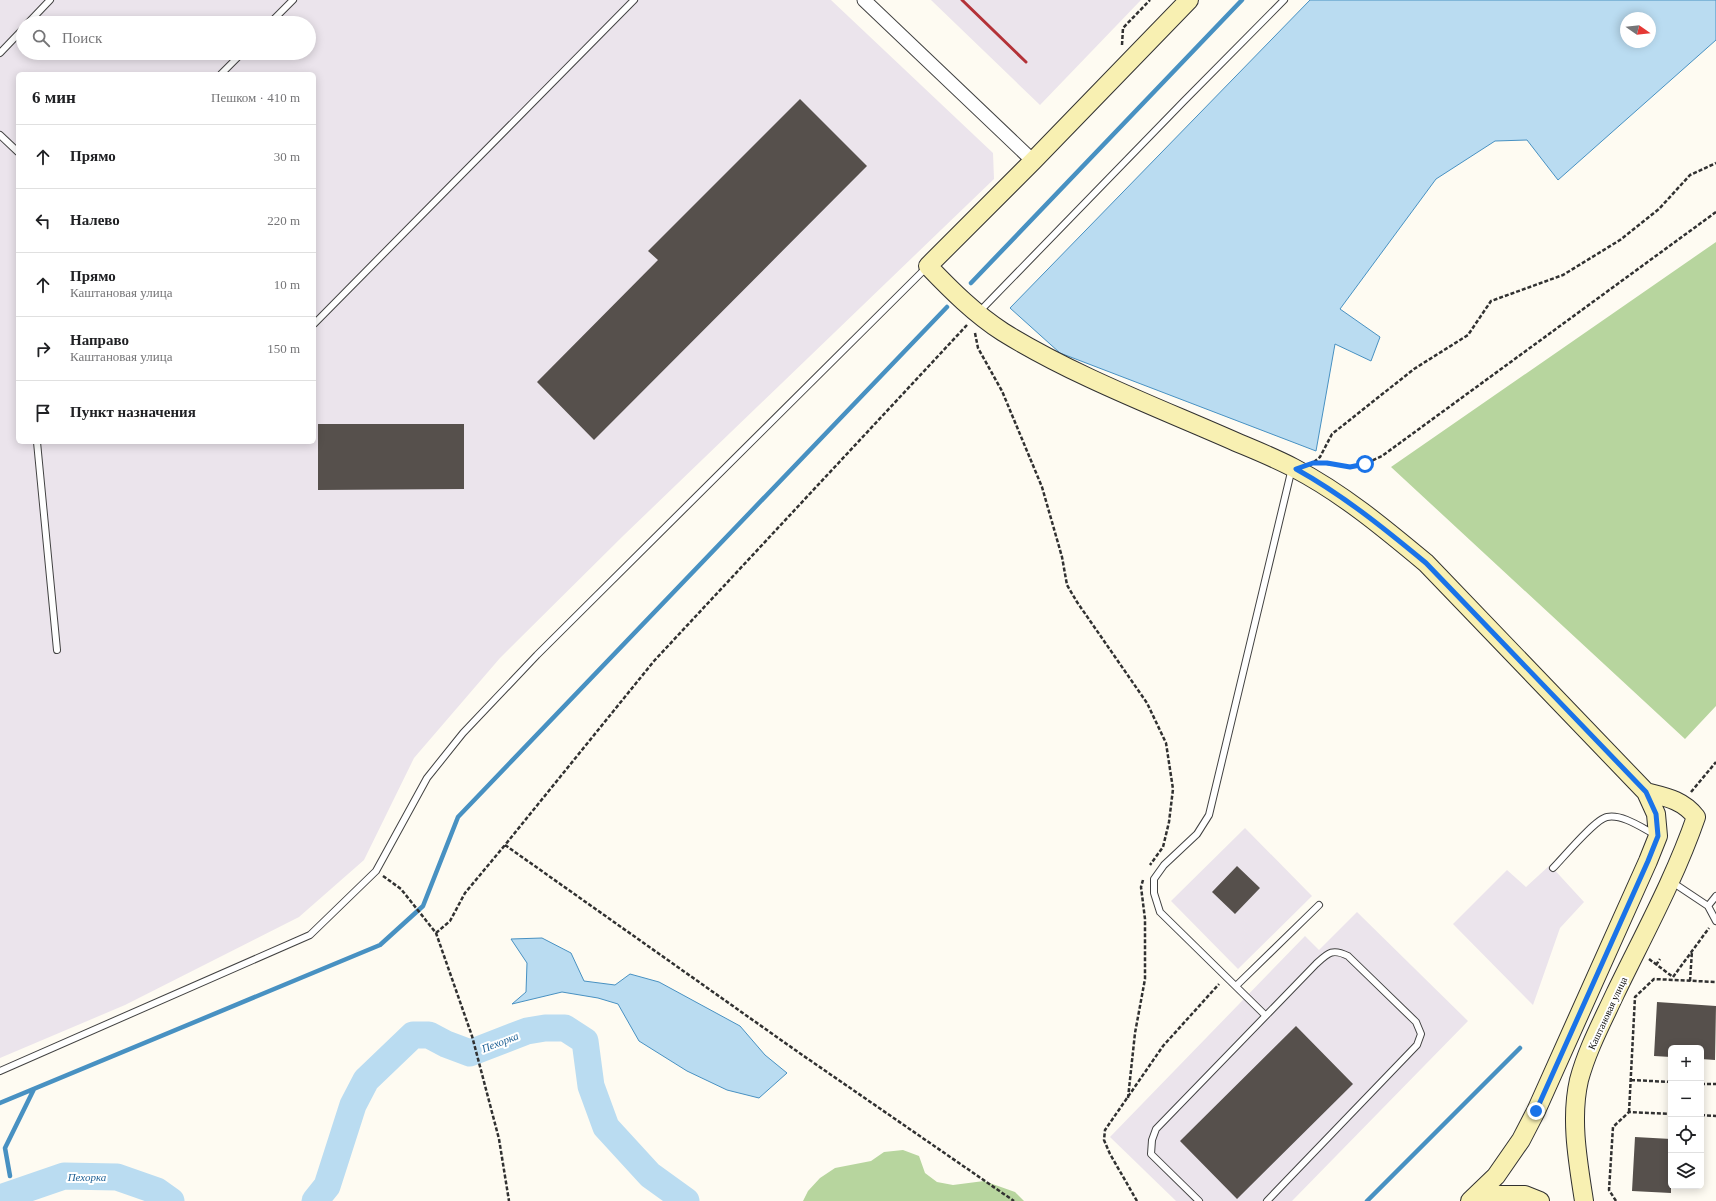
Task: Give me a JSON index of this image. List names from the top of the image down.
{
  "streets": {
    "street": ["Каштановая улица"]
  },
  "water": ["Пехорка"],
  "north": "right",
  "page": {
    "search": "Поиск",
    "heading": ["6 мин", "Пешком · 410 m"],
    "list": [
      ["Прямо", "30 m"],
      ["Налево", "220 m"],
      ["Прямо", "Каштановая улица", "10 m"],
      ["Направо", "Каштановая улица", "150 m"],
      "Пункт назначения"
    ],
    "map_buttons": ["+", "−"]
  }
}
